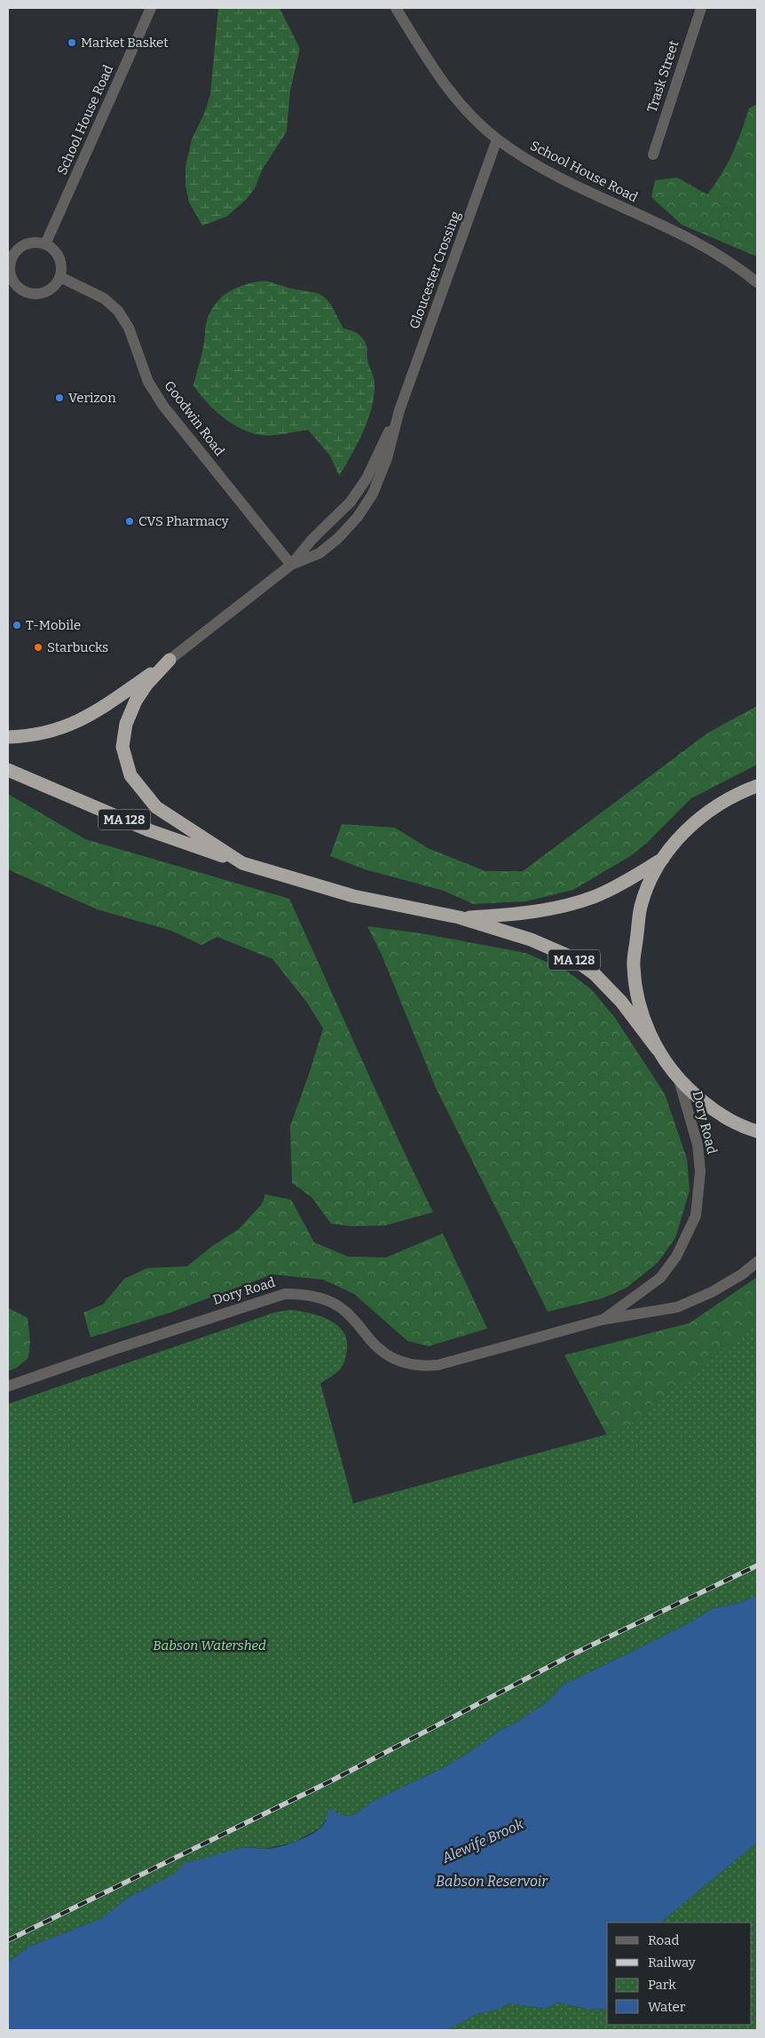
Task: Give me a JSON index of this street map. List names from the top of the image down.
{
  "streets": {
    "highway": ["MA 128"],
    "street": [
      "Trask Street",
      "School House Road",
      "Gloucester Crossing",
      "Goodwin Road",
      "Dory Road"
    ]
  },
  "crossings": [
    ["School House Road", "Gloucester Crossing"],
    ["School House Road", "Goodwin Road"],
    ["Gloucester Crossing", "Goodwin Road"],
    ["MA 128", "Dory Road"]
  ],
  "water": ["Alewife Brook", "Babson Reservoir"],
  "parks": ["Babson Watershed"],
  "places": [
    "Market Basket",
    "Verizon",
    "CVS Pharmacy",
    "T-Mobile",
    "Starbucks"
  ],
  "legend": [
    "Road",
    "Railway",
    "Park",
    "Water"
  ]
}
